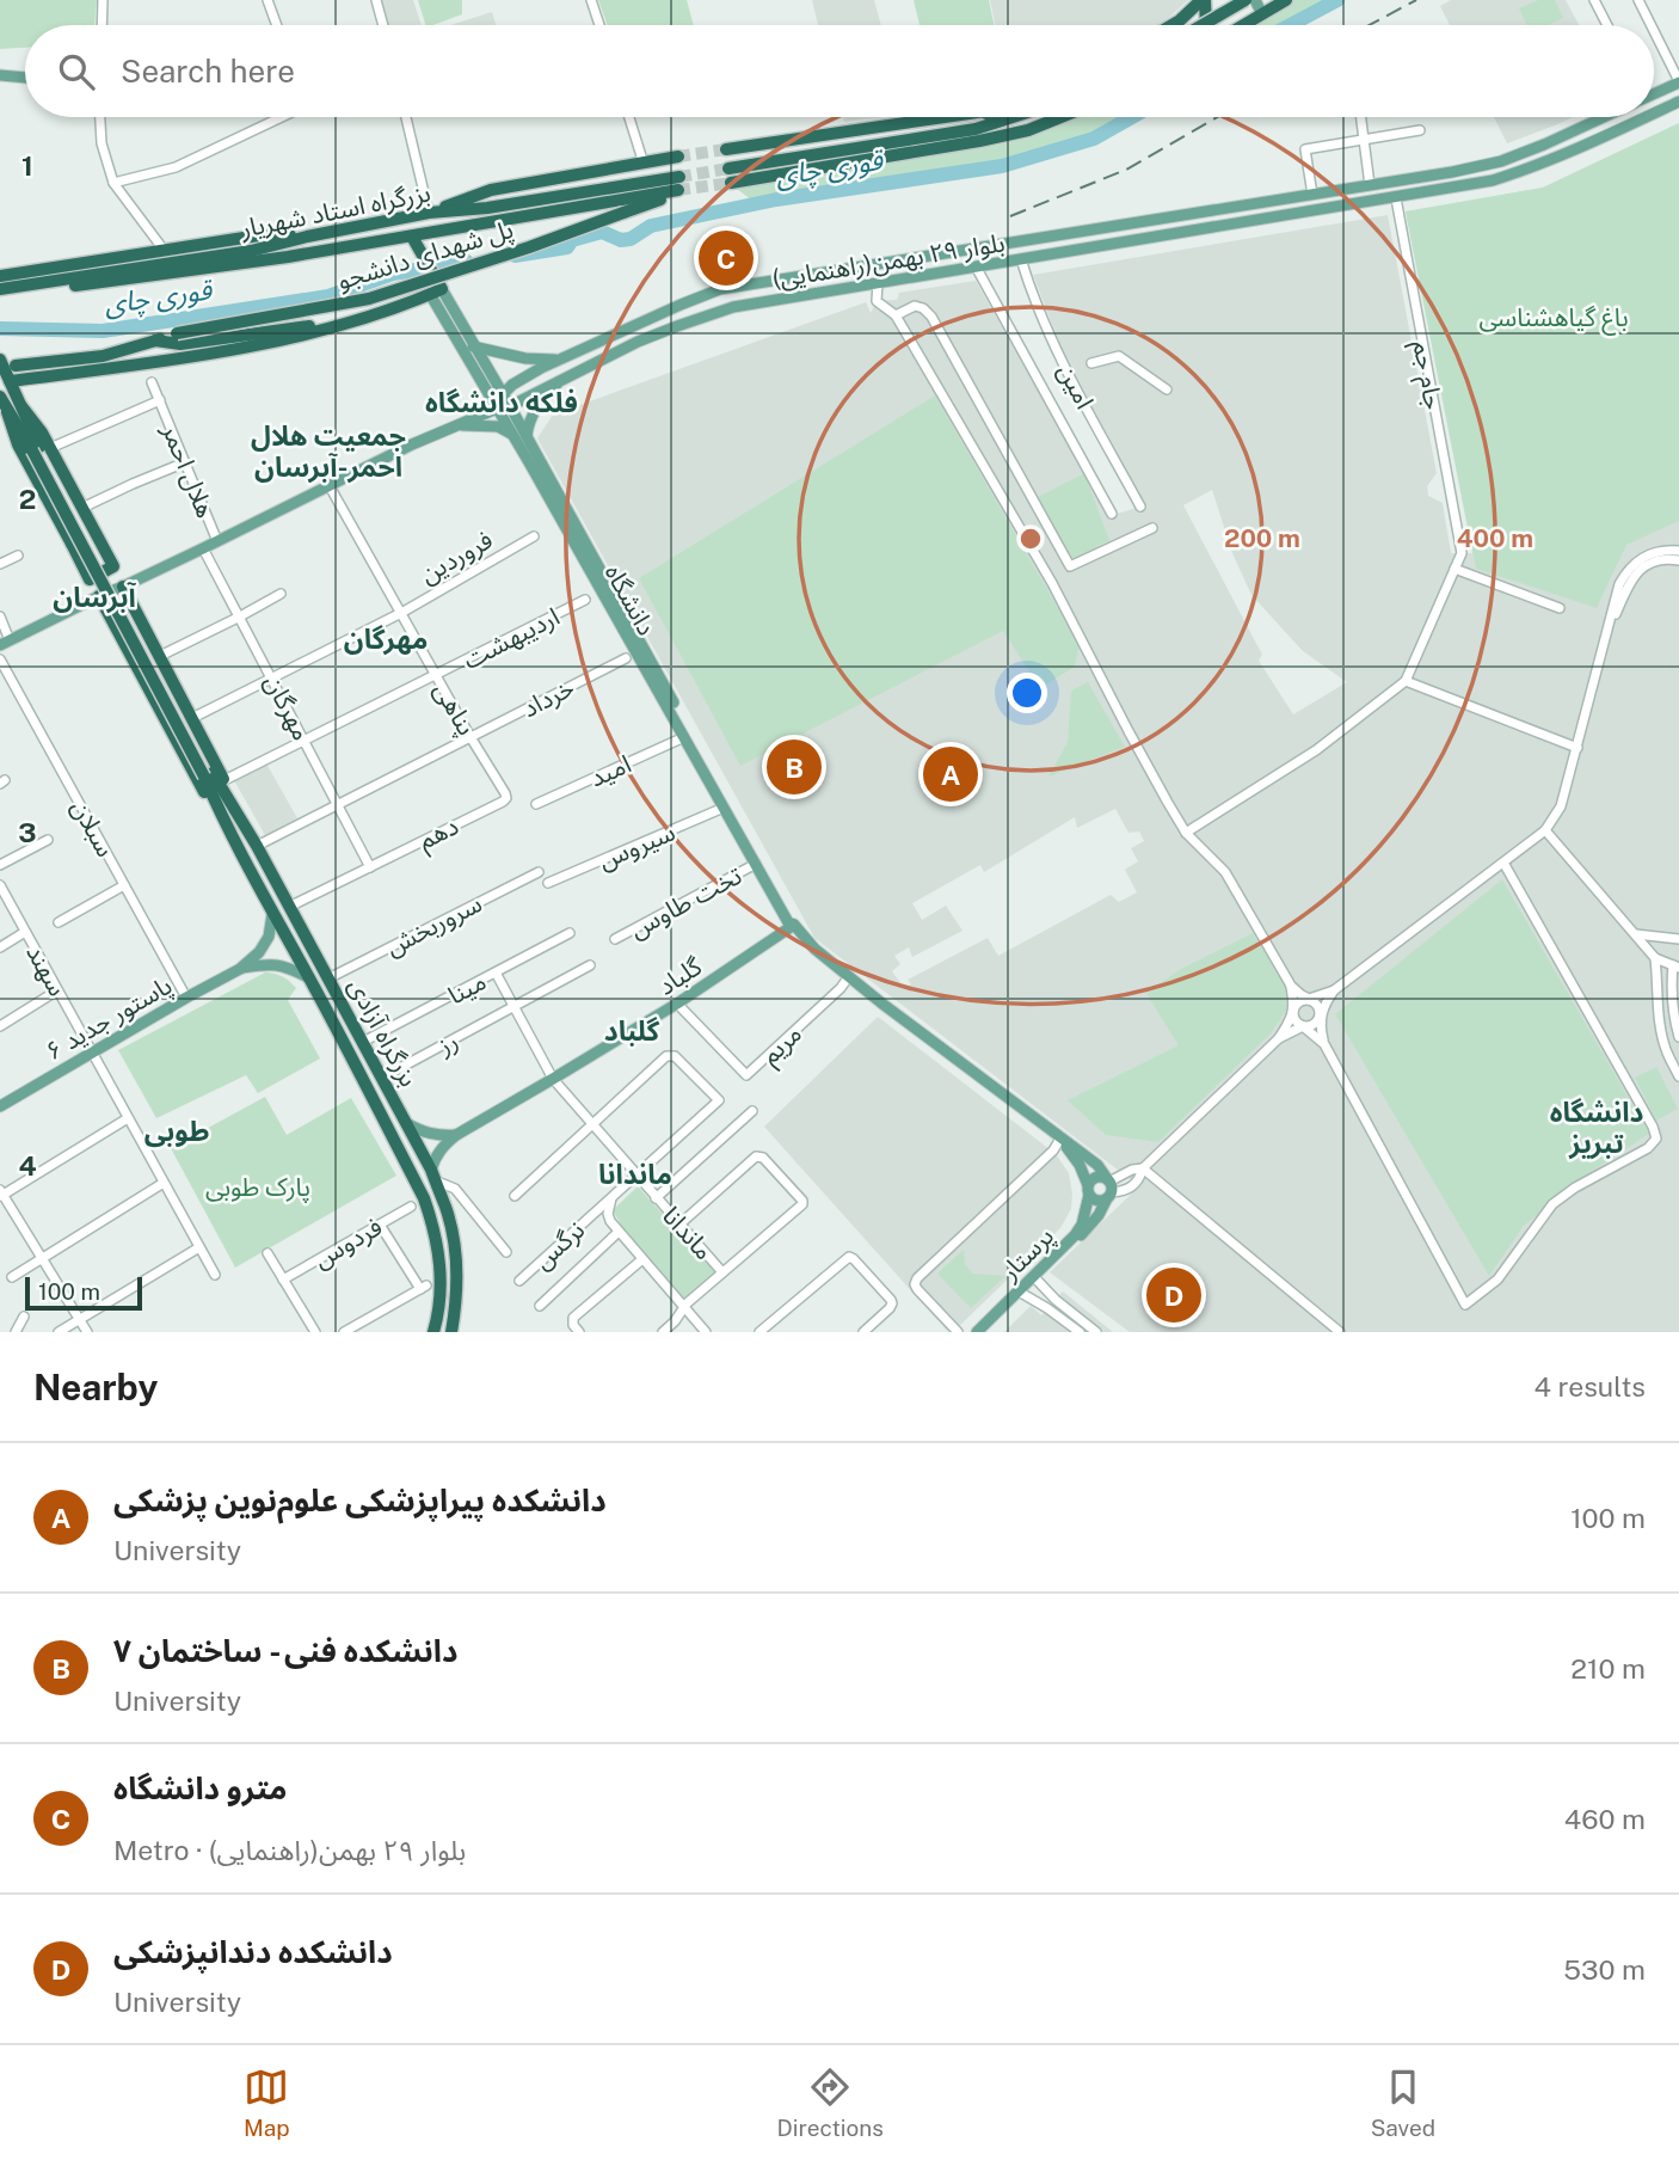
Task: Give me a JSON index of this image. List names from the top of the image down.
{
  "streets": {
    "highway": ["بزرگراه استاد شهریار", "پل شهدای دانشجو", "بزرگراه آزادی"],
    "main road": [
      "بلوار ٢٩ بهمن(راهنمایی)",
      "دانشگاه",
      "گلباد",
      "پاستور جدید ۶",
      "پرستار"
    ],
    "street": [
      "جام جم",
      "امین",
      "هلال احمر",
      "فروردین",
      "اردیبهشت",
      "خرداد",
      "مهرگان",
      "پناهی",
      "امید",
      "سبلان",
      "دهم",
      "سیروس",
      "تخت طاوس",
      "سروربخش",
      "سهند",
      "مینا",
      "رز",
      "مریم",
      "ماندانا",
      "فردوس",
      "نرگس"
    ]
  },
  "crossings": [
    ["بزرگراه استاد شهریار", "پل شهدای دانشجو"],
    ["بلوار ٢٩ بهمن(راهنمایی)", "جام جم"],
    ["بلوار ٢٩ بهمن(راهنمایی)", "امین"],
    ["بلوار ٢٩ بهمن(راهنمایی)", "هلال احمر"],
    ["بلوار ٢٩ بهمن(راهنمایی)", "دانشگاه"],
    ["بلوار ٢٩ بهمن(راهنمایی)", "مهرگان"],
    ["بلوار ٢٩ بهمن(راهنمایی)", "پناهی"],
    ["فروردین", "مهرگان"],
    ["فروردین", "پناهی"],
    ["دانشگاه", "امید"],
    ["دانشگاه", "سیروس"],
    ["دانشگاه", "تخت طاوس"],
    ["دانشگاه", "گلباد"],
    ["دانشگاه", "مریم"],
    ["دانشگاه", "پرستار"],
    ["اردیبهشت", "مهرگان"],
    ["اردیبهشت", "پناهی"],
    ["اردیبهشت", "بزرگراه آزادی"],
    ["خرداد", "مهرگان"],
    ["خرداد", "پناهی"],
    ["خرداد", "بزرگراه آزادی"],
    ["مهرگان", "دهم"],
    ["پناهی", "دهم"],
    ["سبلان", "پاستور جدید ۶"],
    ["دهم", "بزرگراه آزادی"],
    ["سروربخش", "بزرگراه آزادی"],
    ["سهند", "پاستور جدید ۶"],
    ["گلباد", "مریم"],
    ["گلباد", "ماندانا"],
    ["مینا", "بزرگراه آزادی"],
    ["مینا", "ماندانا"],
    ["پاستور جدید ۶", "بزرگراه آزادی"],
    ["بزرگراه آزادی", "رز"],
    ["رز", "ماندانا"],
    ["ماندانا", "نرگس"]
  ],
  "districts": [
    "فلکه دانشگاه",
    "جمعیت هلال احمر-آبرسان",
    "آبرسان",
    "مهرگان",
    "گلباد",
    "دانشگاه تبریز",
    "طوبی",
    "ماندانا"
  ],
  "water": ["قوری چای"],
  "parks": ["باغ گیاهشناسی", "پارک طوبی"],
  "scale_bar": "100 m",
  "page": {
    "search": "Search here",
    "pins": [
      "C",
      "B",
      "A",
      "D"
    ],
    "scale": "100 m",
    "heading": ["Nearby", "4 results"],
    "list": [
      {
        "mark": "A",
        "name": "دانشکده پیراپزشکی علوم‌نوین پزشکی",
        "note": "University",
        "value": "100 m"
      },
      {
        "mark": "B",
        "name": "دانشکده فنی - ساختمان ۷",
        "note": "University",
        "value": "210 m"
      },
      {
        "mark": "C",
        "name": "مترو دانشگاه",
        "note": "Metro · بلوار ٢٩ بهمن(راهنمایی)",
        "value": "460 m"
      },
      {
        "mark": "D",
        "name": "دانشکده دندانپزشکی",
        "note": "University",
        "value": "530 m"
      }
    ],
    "nav": ["Map", "Directions", "Saved"]
  },
  "grid": {
    "rows": [
      "1",
      "2",
      "3",
      "4"
    ]
  },
  "rings": ["200 m", "400 m"]
}
